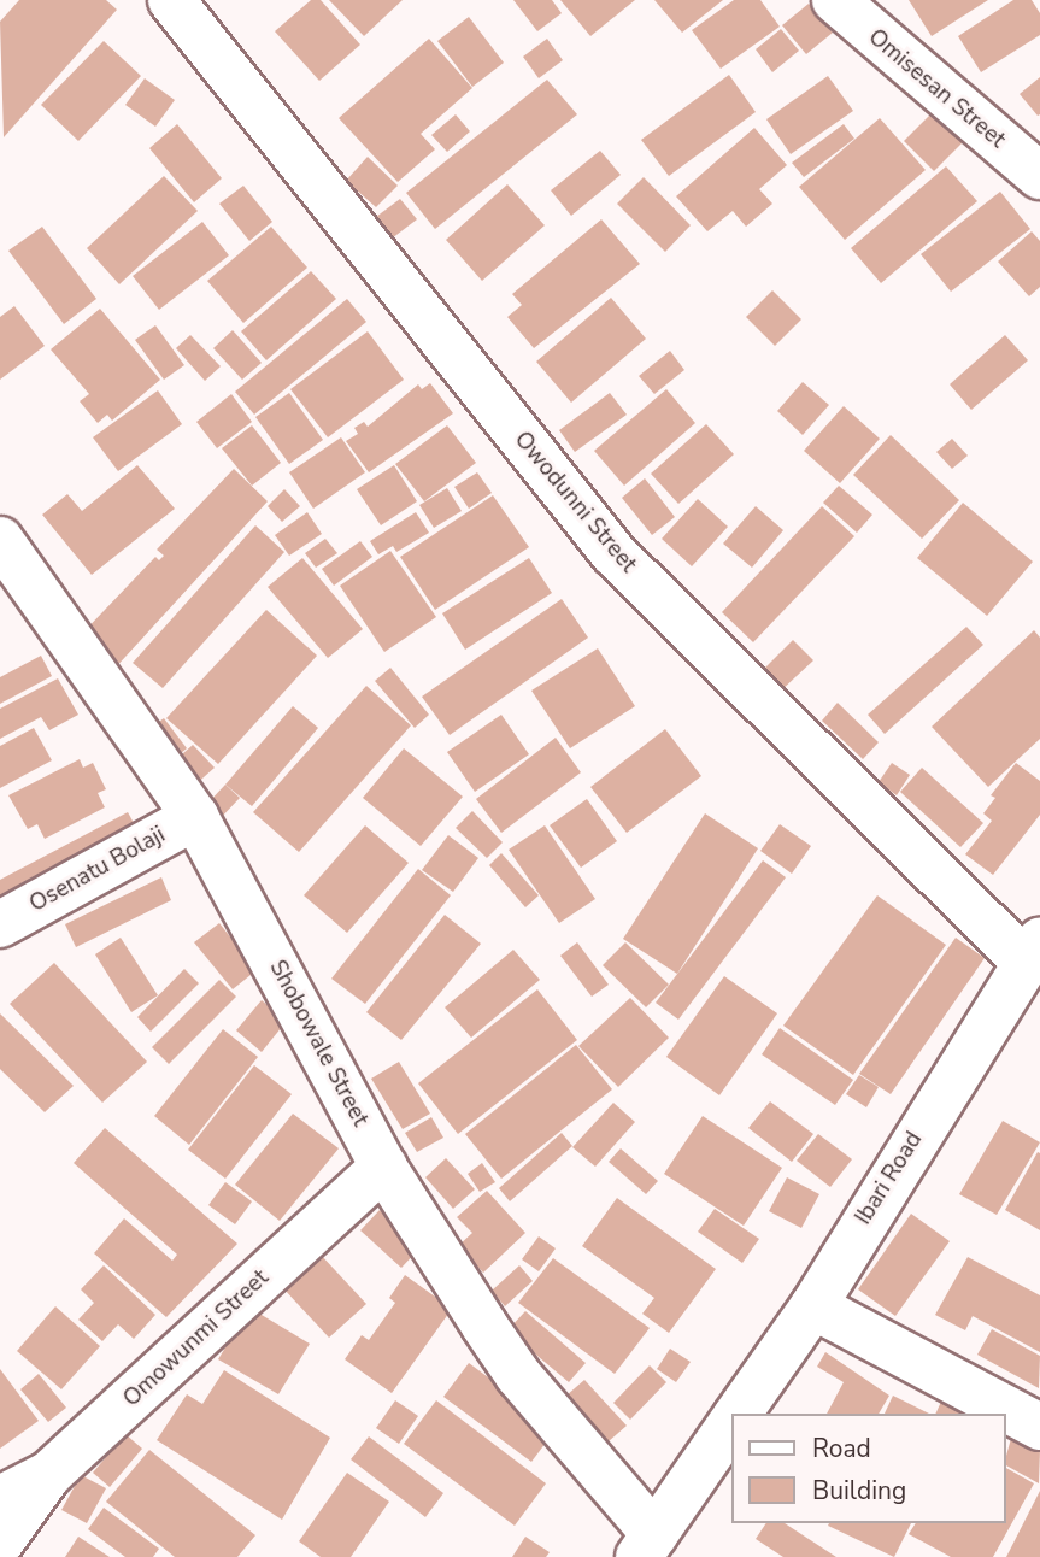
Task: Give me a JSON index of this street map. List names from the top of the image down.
{
  "streets": {
    "street": [
      "Omisesan Street",
      "Owodunni Street",
      "Osenatu Bolaji",
      "Shobowale Street",
      "Ibari Road",
      "Omowunmi Street"
    ]
  },
  "crossings": [
    ["Owodunni Street", "Ibari Road"],
    ["Osenatu Bolaji", "Shobowale Street"],
    ["Shobowale Street", "Ibari Road"],
    ["Shobowale Street", "Omowunmi Street"]
  ],
  "legend": ["Road", "Building"]
}
